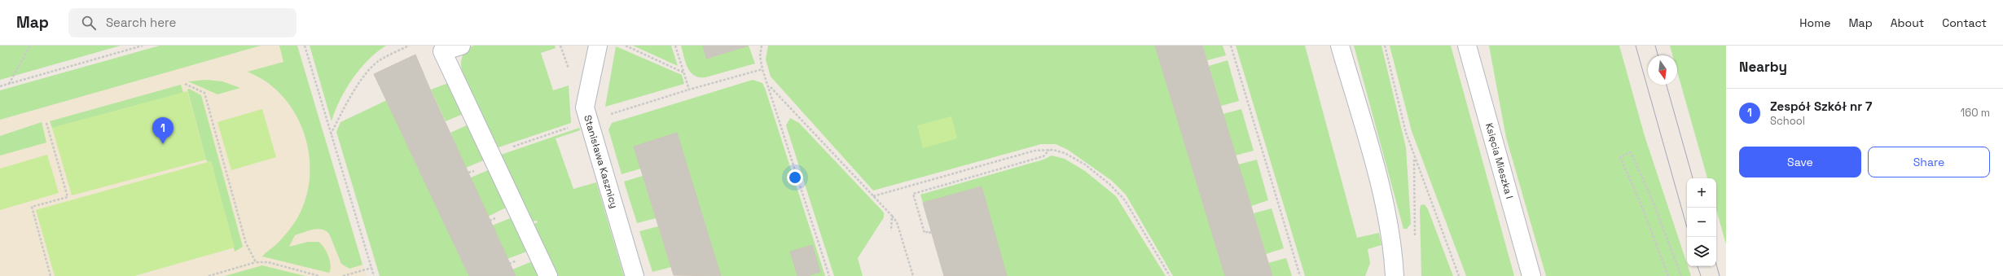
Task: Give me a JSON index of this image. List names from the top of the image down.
{
  "streets": {
    "street": ["Stanisława Kasznicy", "Księcia Mieszka I"]
  },
  "north": "bottom",
  "page": {
    "header": "Map",
    "search": "Search here",
    "nav": [
      "Home",
      "Map",
      "About",
      "Contact"
    ],
    "heading": "Nearby",
    "list": [
      {
        "mark": "1",
        "name": "Zespół Szkół nr 7",
        "note": "School",
        "value": "160 m"
      }
    ],
    "pins": "1",
    "buttons": ["Save", "Share"],
    "map_buttons": ["+", "−"]
  }
}
